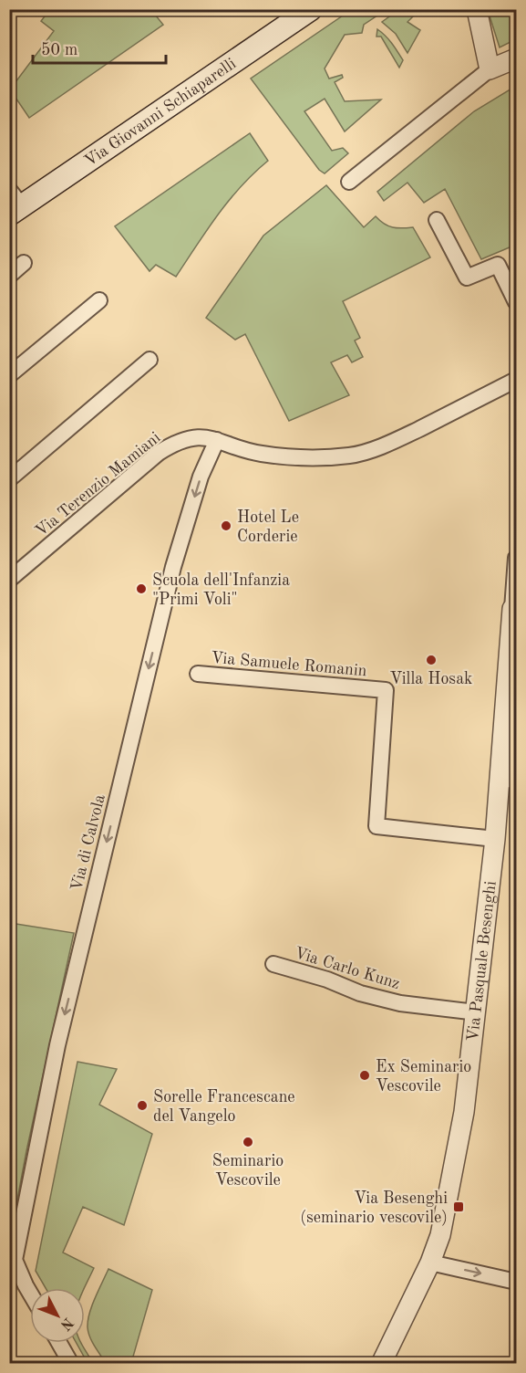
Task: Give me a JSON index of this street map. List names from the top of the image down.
{
  "streets": {
    "main road": ["Via Giovanni Schiaparelli"],
    "street": [
      "Via Terenzio Mamiani",
      "Via Samuele Romanin",
      "Via di Calvola",
      "Via Pasquale Besenghi",
      "Via Carlo Kunz"
    ]
  },
  "crossings": [
    ["Via Terenzio Mamiani", "Via di Calvola"],
    ["Via Samuele Romanin", "Via Pasquale Besenghi"],
    ["Via Pasquale Besenghi", "Via Carlo Kunz"]
  ],
  "one_way": ["Via di Calvola"],
  "places": {
    "other": [
      "Hotel Le Corderie",
      "Scuola dell'Infanzia \"Primi Voli\"",
      "Villa Hosak",
      "Ex Seminario Vescovile",
      "Sorelle Francescane del Vangelo",
      "Seminario Vescovile"
    ],
    "transit": ["Via Besenghi (seminario vescovile)"]
  },
  "scale_bar": "50 m",
  "north": "bottom right"
}
